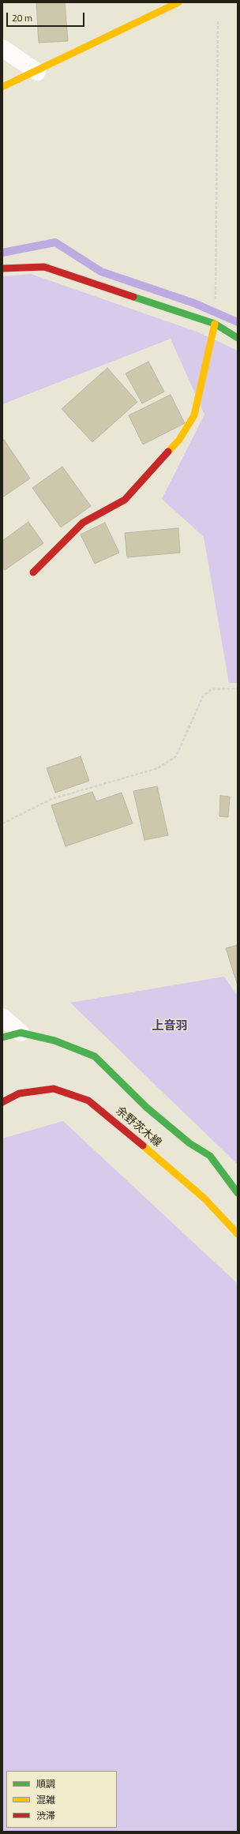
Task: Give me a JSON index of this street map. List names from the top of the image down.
{
  "streets": {
    "street": ["余野茨木線"]
  },
  "districts": ["上音羽"],
  "legend": ["順調", "混雑", "渋滞"],
  "scale_bar": "20 m"
}
